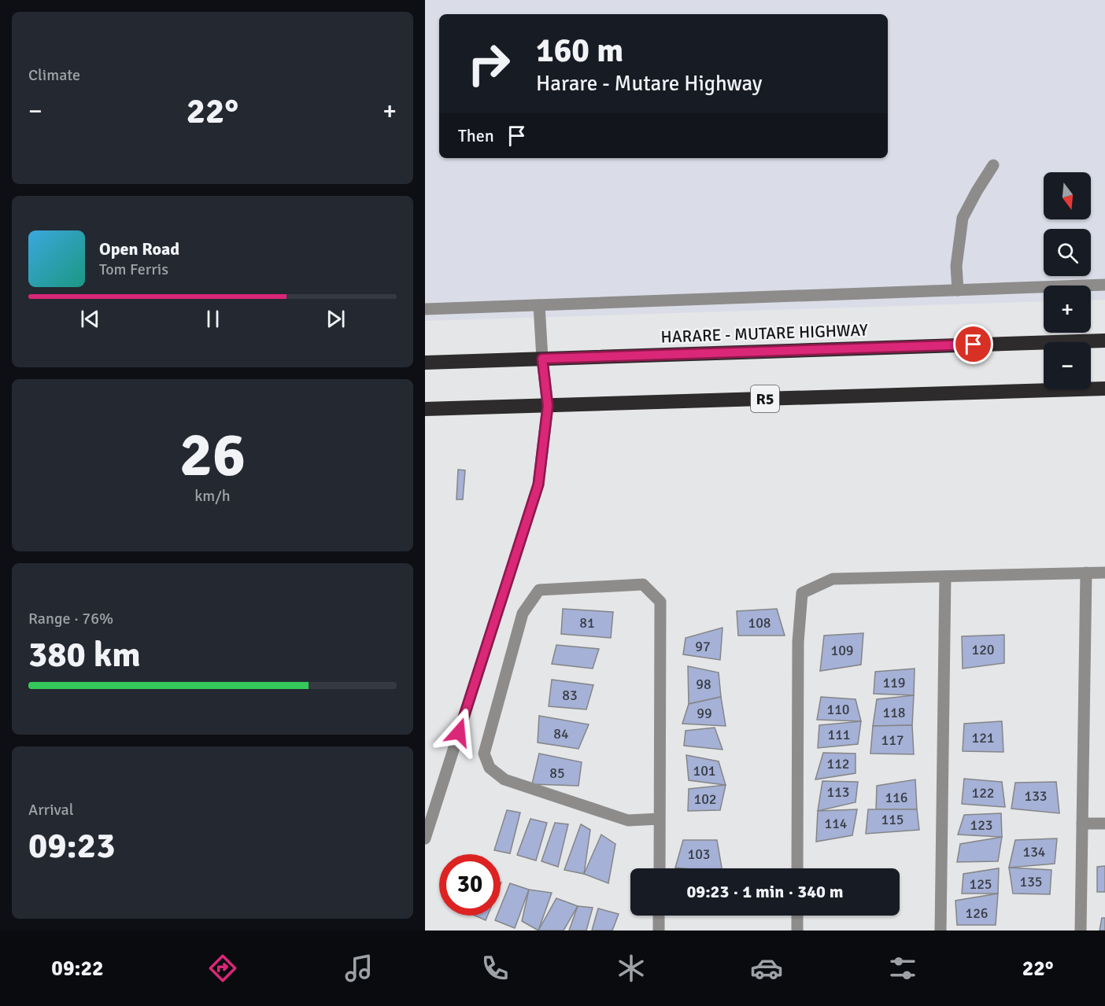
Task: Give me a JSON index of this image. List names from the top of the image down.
{
  "streets": {
    "highway": ["HARARE - MUTARE HIGHWAY", "R5"]
  },
  "house_numbers": [
    "81",
    "108",
    "97",
    "120",
    "109",
    "119",
    "98",
    "83",
    "110",
    "118",
    "99",
    "84",
    "111",
    "121",
    "117",
    "112",
    "101",
    "85",
    "113",
    "122",
    "133",
    "116",
    "102",
    "115",
    "114",
    "123",
    "134",
    "103",
    "135",
    "125",
    "126"
  ],
  "north": "bottom",
  "page": {
    "tile": [
      "Climate",
      ["26", "km/h"],
      ["Range · 76%", "380 km"],
      ["Arrival", "09:23"]
    ],
    "turn": ["160 m", "Harare - Mutare Highway"],
    "heat": ["−", "22°", "+"],
    "then": "Then",
    "map_buttons": ["+", "−"],
    "song": ["Open Road", "Tom Ferris"],
    "limit": "30",
    "trip": "09:23 · 1 min · 340 m",
    "tabs": ["09:22", "22°"]
  }
}
